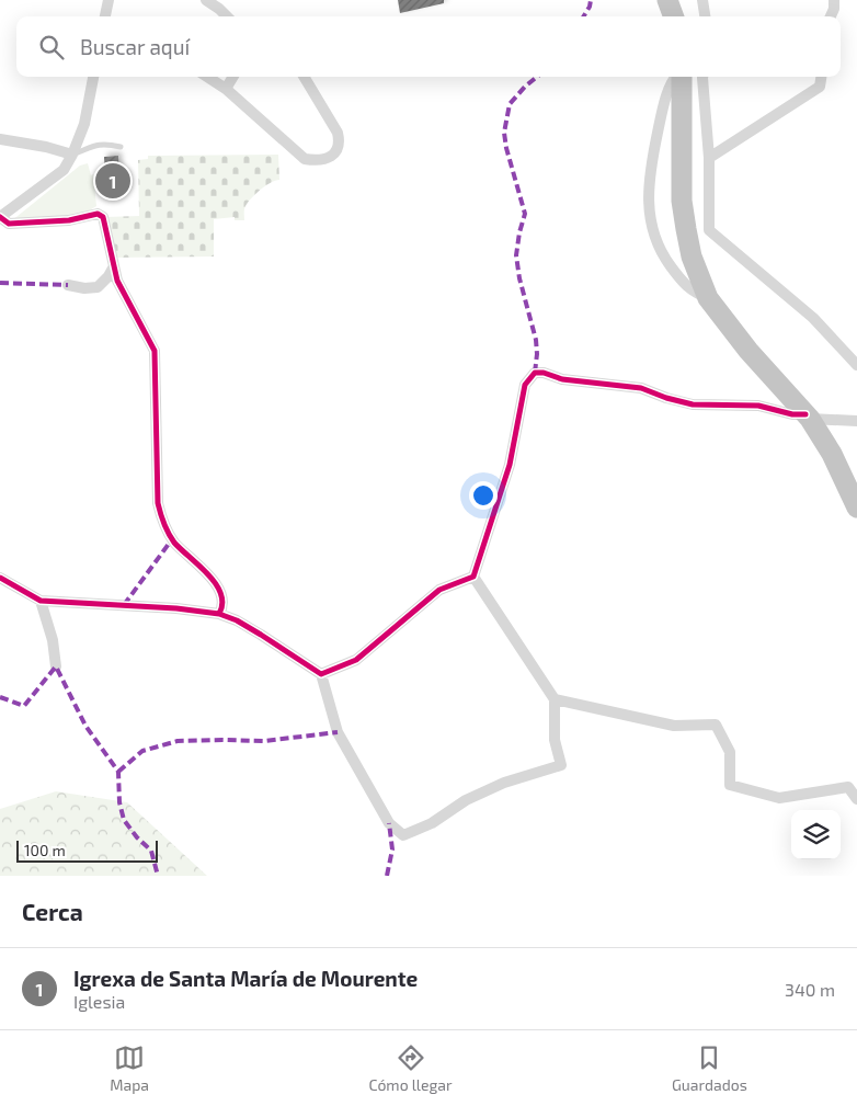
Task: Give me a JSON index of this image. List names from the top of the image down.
{
  "scale_bar": "100 m",
  "page": {
    "search": "Buscar aquí",
    "pins": "1",
    "scale": "100 m",
    "heading": "Cerca",
    "list": [
      {
        "mark": "1",
        "name": "Igrexa de Santa María de Mourente",
        "note": "Iglesia",
        "value": "340 m"
      }
    ],
    "nav": ["Mapa", "Cómo llegar", "Guardados"]
  }
}
